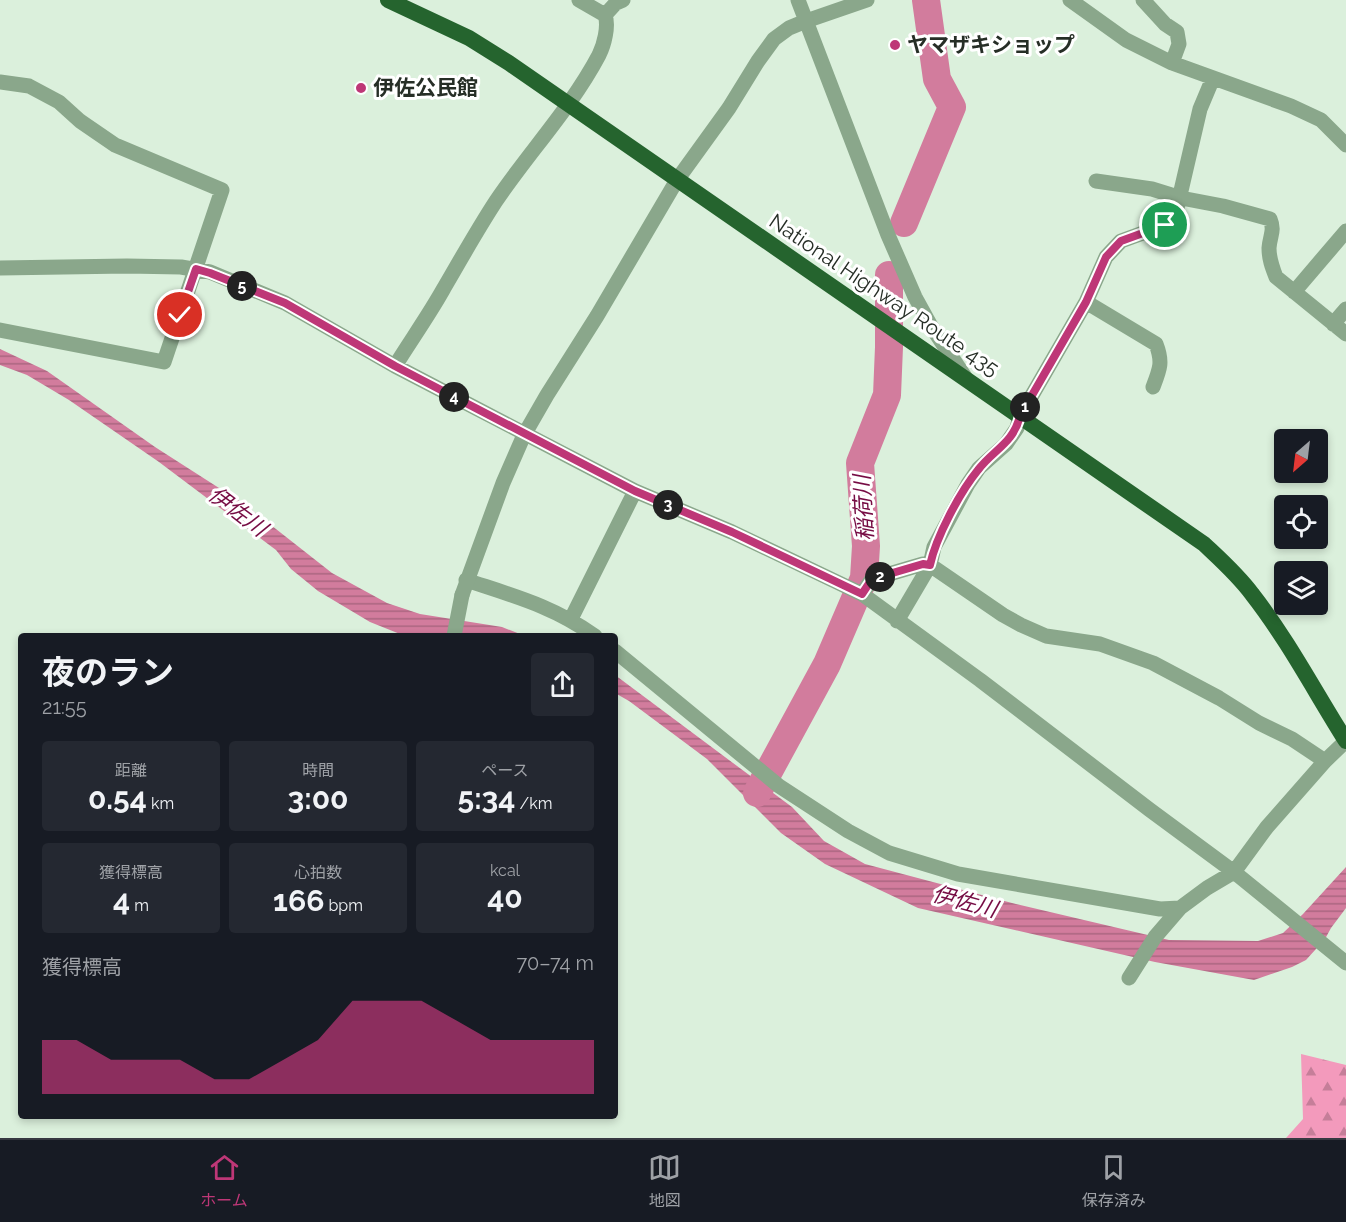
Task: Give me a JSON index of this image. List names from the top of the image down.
{
  "streets": {
    "highway": ["National Highway Route 435"]
  },
  "water": ["稲荷川", "伊佐川"],
  "places": ["ヤマザキショップ", "伊佐公民館"],
  "north": "bottom left",
  "page": {
    "pins": [
      "5",
      "4",
      "1",
      "3",
      "2"
    ],
    "heading": ["夜のラン", "21:55"],
    "stats": [
      ["距離", "0.54 km"],
      ["時間", "3:00"],
      ["ペース", "5:34 /km"],
      ["獲得標高", "4 m"],
      ["心拍数", "166 bpm"],
      ["kcal", "40"]
    ],
    "chart": ["獲得標高", "70–74 m"],
    "tabs": ["ホーム", "地図", "保存済み"]
  }
}
